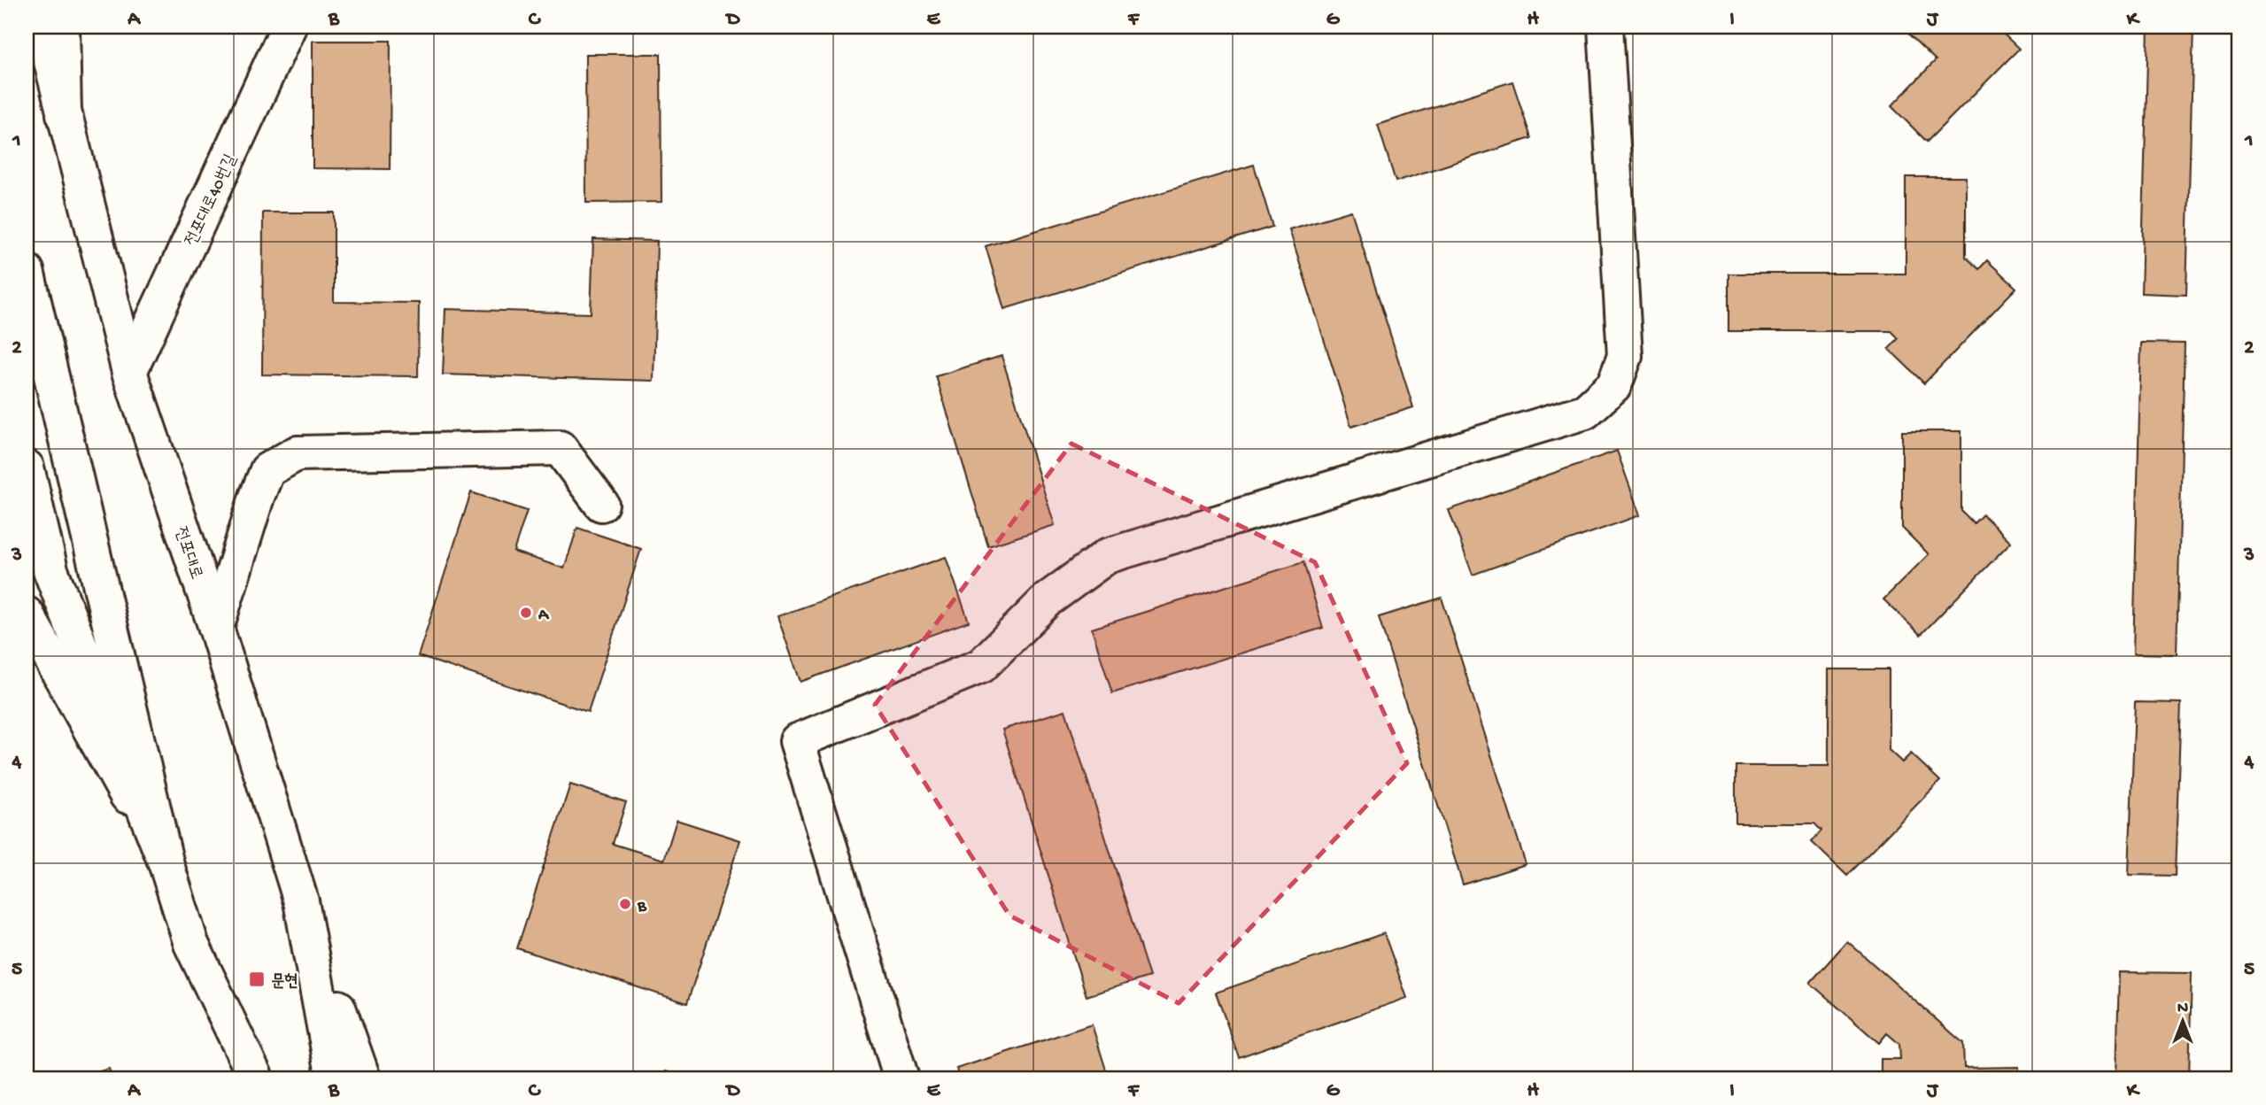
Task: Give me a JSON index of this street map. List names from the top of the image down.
{
  "streets": {
    "main road": ["전포대로40번길", "전포대로"]
  },
  "crossings": [
    ["전포대로40번길", "전포대로"]
  ],
  "places": {
    "other": ["A", "B"],
    "transit": ["문현"]
  },
  "north": "top",
  "grid": {
    "columns": [
      "A",
      "B",
      "C",
      "D",
      "E",
      "F",
      "G",
      "H",
      "I",
      "J",
      "K"
    ],
    "rows": [
      "1",
      "2",
      "3",
      "4",
      "5"
    ]
  }
}
